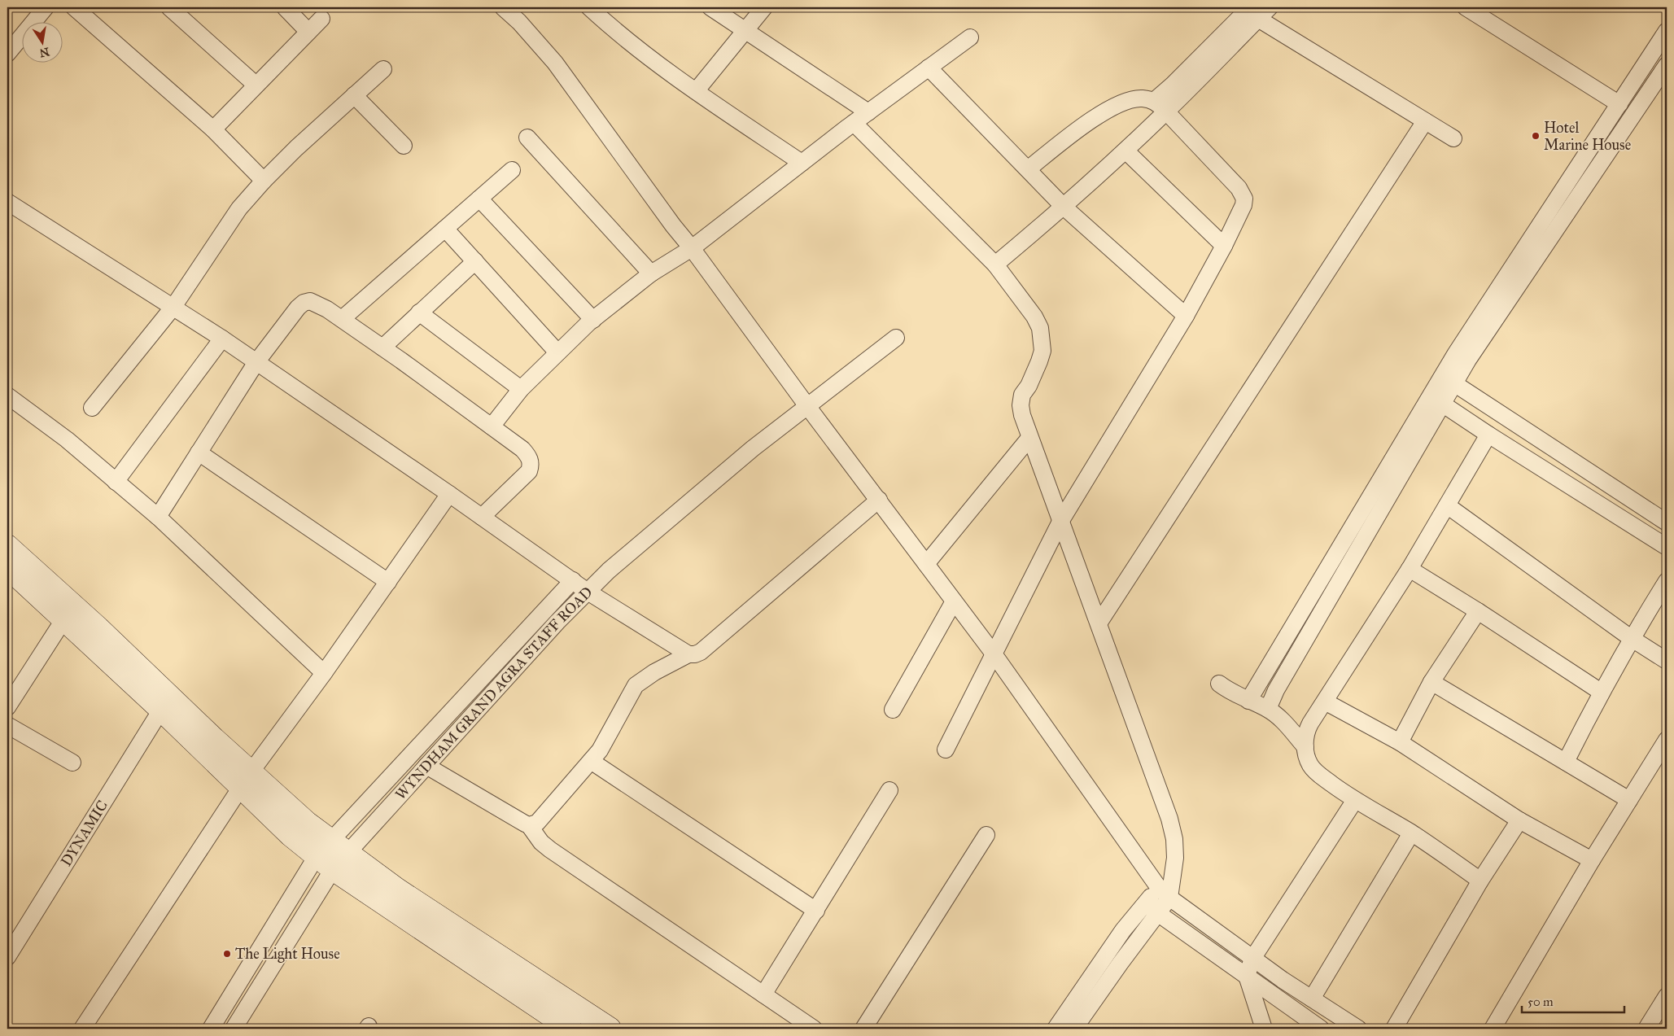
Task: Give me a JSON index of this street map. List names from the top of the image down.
{
  "streets": {
    "street": ["WYNDHAM GRAND AGRA STAFF ROAD", "DYNAMIC"]
  },
  "places": ["Hotel Marine House", "The Light House"],
  "scale_bar": "50 m",
  "north": "bottom"
}
